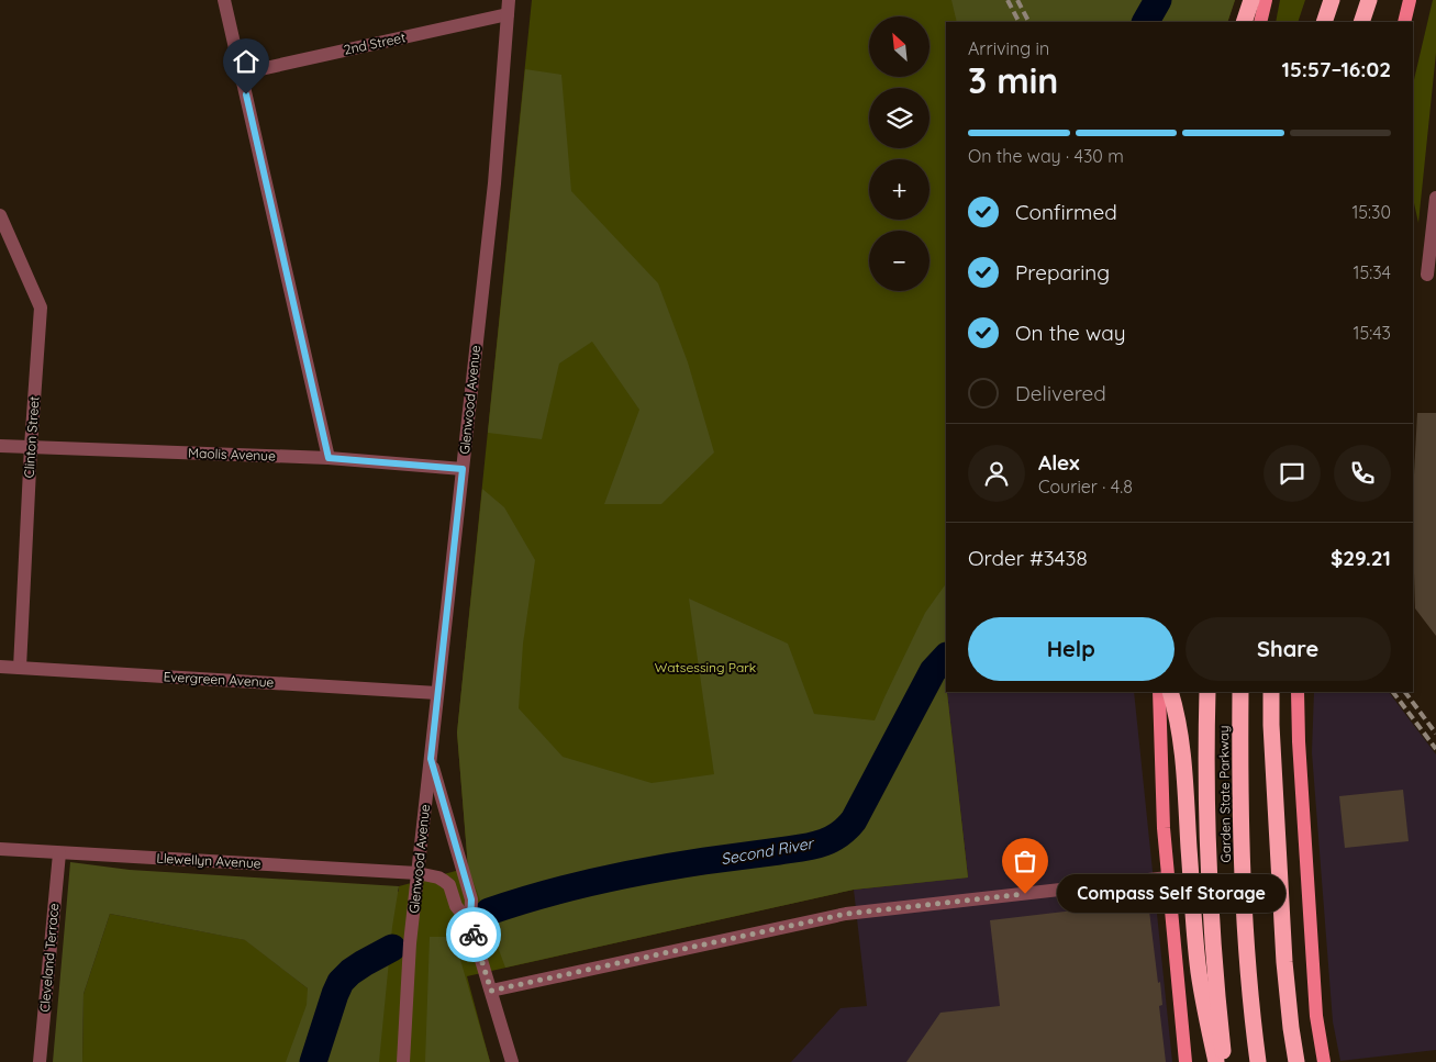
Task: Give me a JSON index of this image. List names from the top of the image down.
{
  "streets": {
    "highway": ["Garden State Parkway"],
    "street": [
      "2nd Street",
      "Glenwood Avenue",
      "Clinton Street",
      "Maolis Avenue",
      "Evergreen Avenue",
      "Llewellyn Avenue",
      "Cleveland Terrace"
    ]
  },
  "crossings": [
    ["2nd Street", "Glenwood Avenue"],
    ["Glenwood Avenue", "Maolis Avenue"],
    ["Glenwood Avenue", "Evergreen Avenue"],
    ["Glenwood Avenue", "Llewellyn Avenue"],
    ["Clinton Street", "Maolis Avenue"],
    ["Clinton Street", "Evergreen Avenue"],
    ["Llewellyn Avenue", "Cleveland Terrace"]
  ],
  "water": ["Second River"],
  "parks": ["Watsessing Park"],
  "places": ["Compass Self Storage"],
  "north": "top left",
  "page": {
    "map_buttons": ["+", "−"],
    "heading": ["3 min", "Arriving in", "15:57–16:02"],
    "panel": [
      "Alex",
      "Courier · 4.8",
      "Order #3438",
      "$29.21"
    ],
    "bar": "On the way · 430 m",
    "list": [
      ["Confirmed", "15:30"],
      ["Preparing", "15:34"],
      ["On the way", "15:43"],
      "Delivered"
    ],
    "buttons": ["Help", "Share"],
    "bubble": "Compass Self Storage"
  }
}
